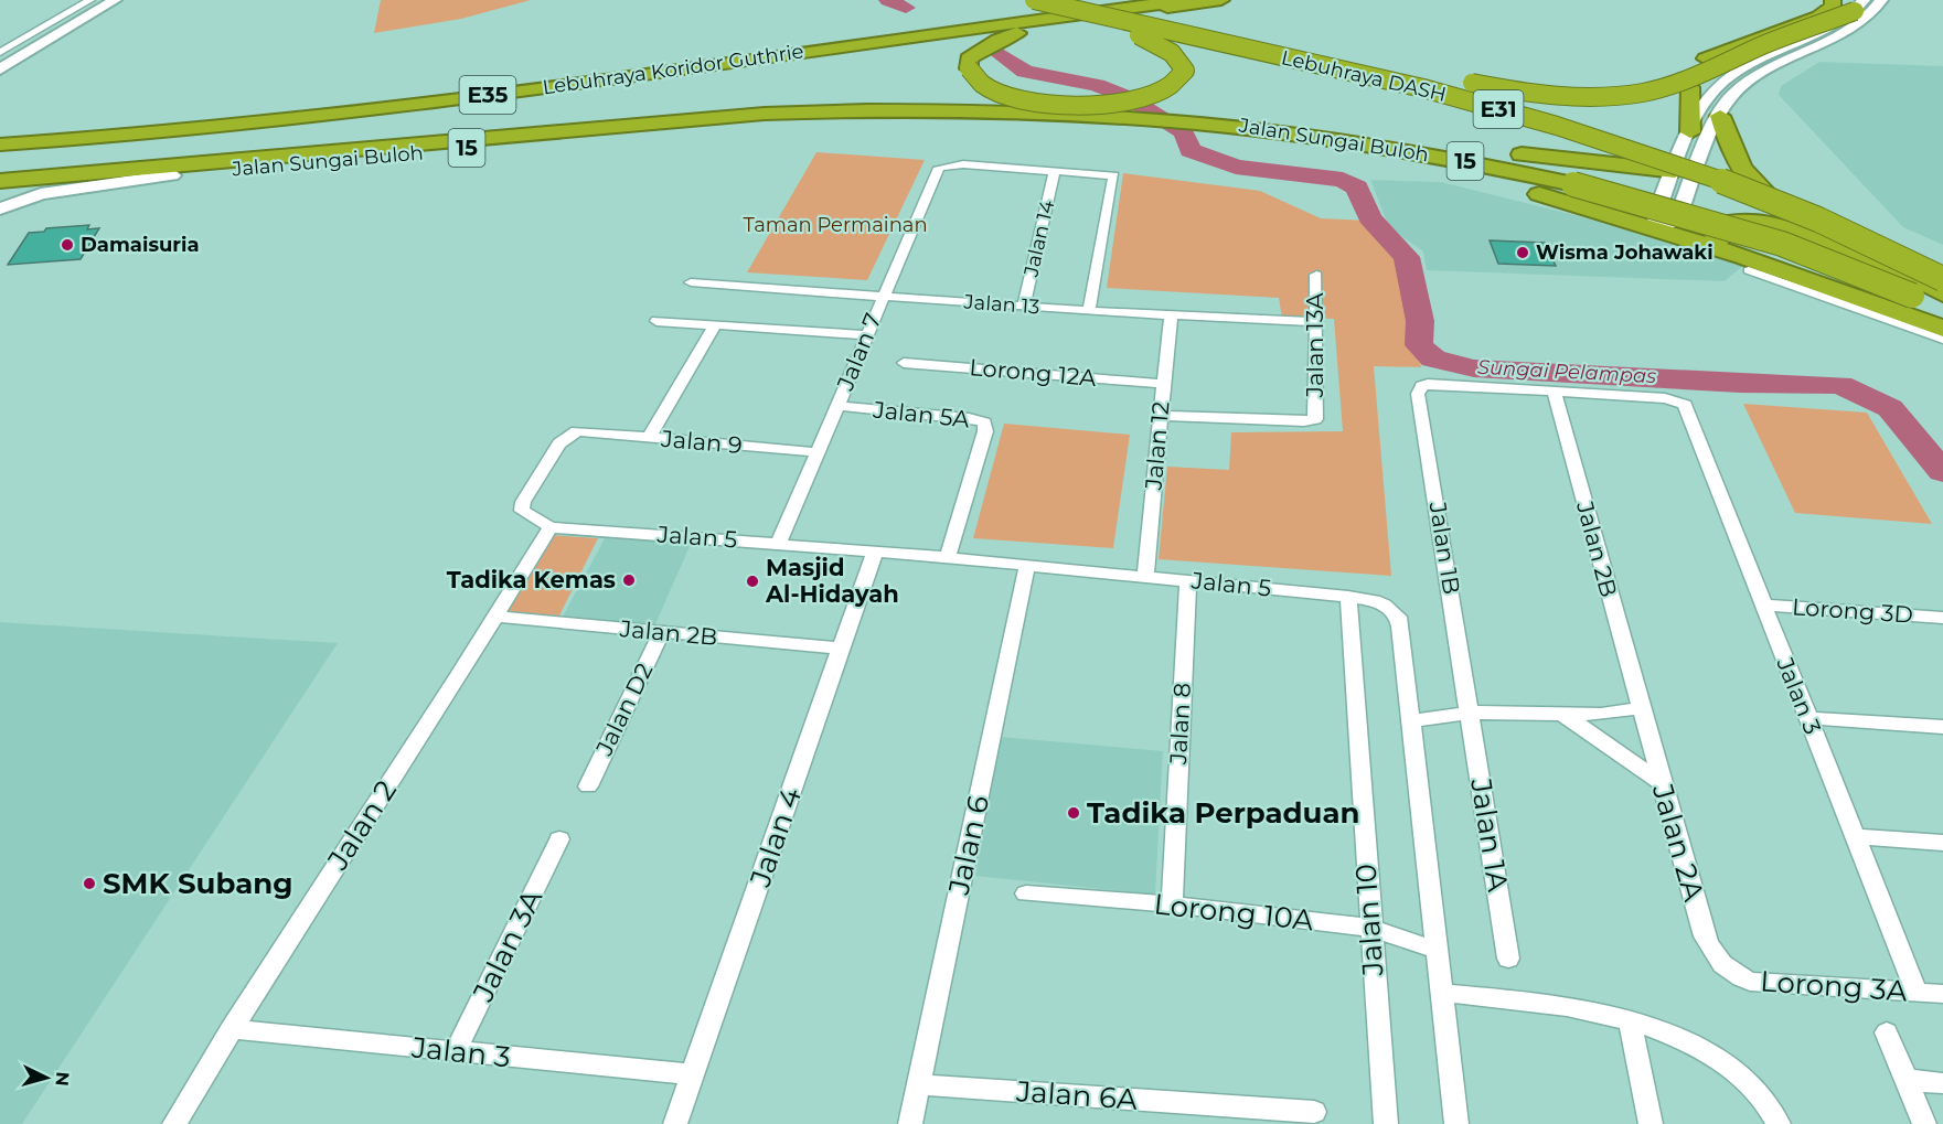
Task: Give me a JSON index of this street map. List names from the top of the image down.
{
  "streets": {
    "highway": [
      "Lebuhraya Koridor Guthrie",
      "Lebuhraya DASH",
      "E35",
      "E31",
      "Jalan Sungai Buloh",
      "15"
    ],
    "street": [
      "Jalan 14",
      "Jalan 13",
      "Jalan 13A",
      "Jalan 7",
      "Lorong 12A",
      "Jalan 5A",
      "Jalan 9",
      "Jalan 12",
      "Jalan 5",
      "Jalan 1B",
      "Jalan 2B",
      "Lorong 3D",
      "Jalan 3",
      "Jalan D2",
      "Jalan 8",
      "Jalan 2",
      "Jalan 1A",
      "Jalan 4",
      "Jalan 2A",
      "Jalan 6",
      "Lorong 10A",
      "Jalan 10",
      "Jalan 3A",
      "Lorong 3A",
      "Jalan 6A"
    ]
  },
  "crossings": [
    ["Jalan 14", "Jalan 13"],
    ["Jalan 14", "Jalan 7"],
    ["Jalan 13", "Jalan 13A"],
    ["Jalan 13", "Jalan 7"],
    ["Jalan 13", "Jalan 12"],
    ["Jalan 13A", "Jalan 12"],
    ["Jalan 7", "Jalan 5A"],
    ["Jalan 7", "Jalan 9"],
    ["Jalan 7", "Jalan 5"],
    ["Lorong 12A", "Jalan 12"],
    ["Jalan 5A", "Jalan 5"],
    ["Jalan 9", "Jalan 5"],
    ["Jalan 9", "Jalan 2"],
    ["Jalan 12", "Jalan 5"],
    ["Jalan 5", "Jalan 8"],
    ["Jalan 5", "Jalan 2"],
    ["Jalan 5", "Jalan 4"],
    ["Jalan 5", "Jalan 6"],
    ["Jalan 5", "Lorong 10A"],
    ["Jalan 5", "Jalan 10"],
    ["Jalan 1B", "Jalan 2B"],
    ["Jalan 1B", "Jalan 3"],
    ["Jalan 1B", "Jalan 1A"],
    ["Jalan 2B", "Jalan 3"],
    ["Jalan 2B", "Jalan D2"],
    ["Jalan 2B", "Jalan 2"],
    ["Jalan 2B", "Jalan 4"],
    ["Jalan 2B", "Jalan 2A"],
    ["Lorong 3D", "Jalan 3"],
    ["Jalan 3", "Jalan 2"],
    ["Jalan 3", "Jalan 4"],
    ["Jalan 3", "Jalan 3A"],
    ["Jalan 3", "Lorong 3A"],
    ["Jalan 8", "Lorong 10A"],
    ["Jalan 2A", "Lorong 3A"],
    ["Jalan 6", "Jalan 6A"],
    ["Lorong 10A", "Jalan 10"]
  ],
  "water": ["Sungai Pelampas"],
  "parks": ["Taman Permainan"],
  "places": [
    "Damaisuria",
    "Wisma Johawaki",
    "Tadika Kemas",
    "Masjid Al-Hidayah",
    "Tadika Perpaduan",
    "SMK Subang"
  ],
  "north": "right"
}
